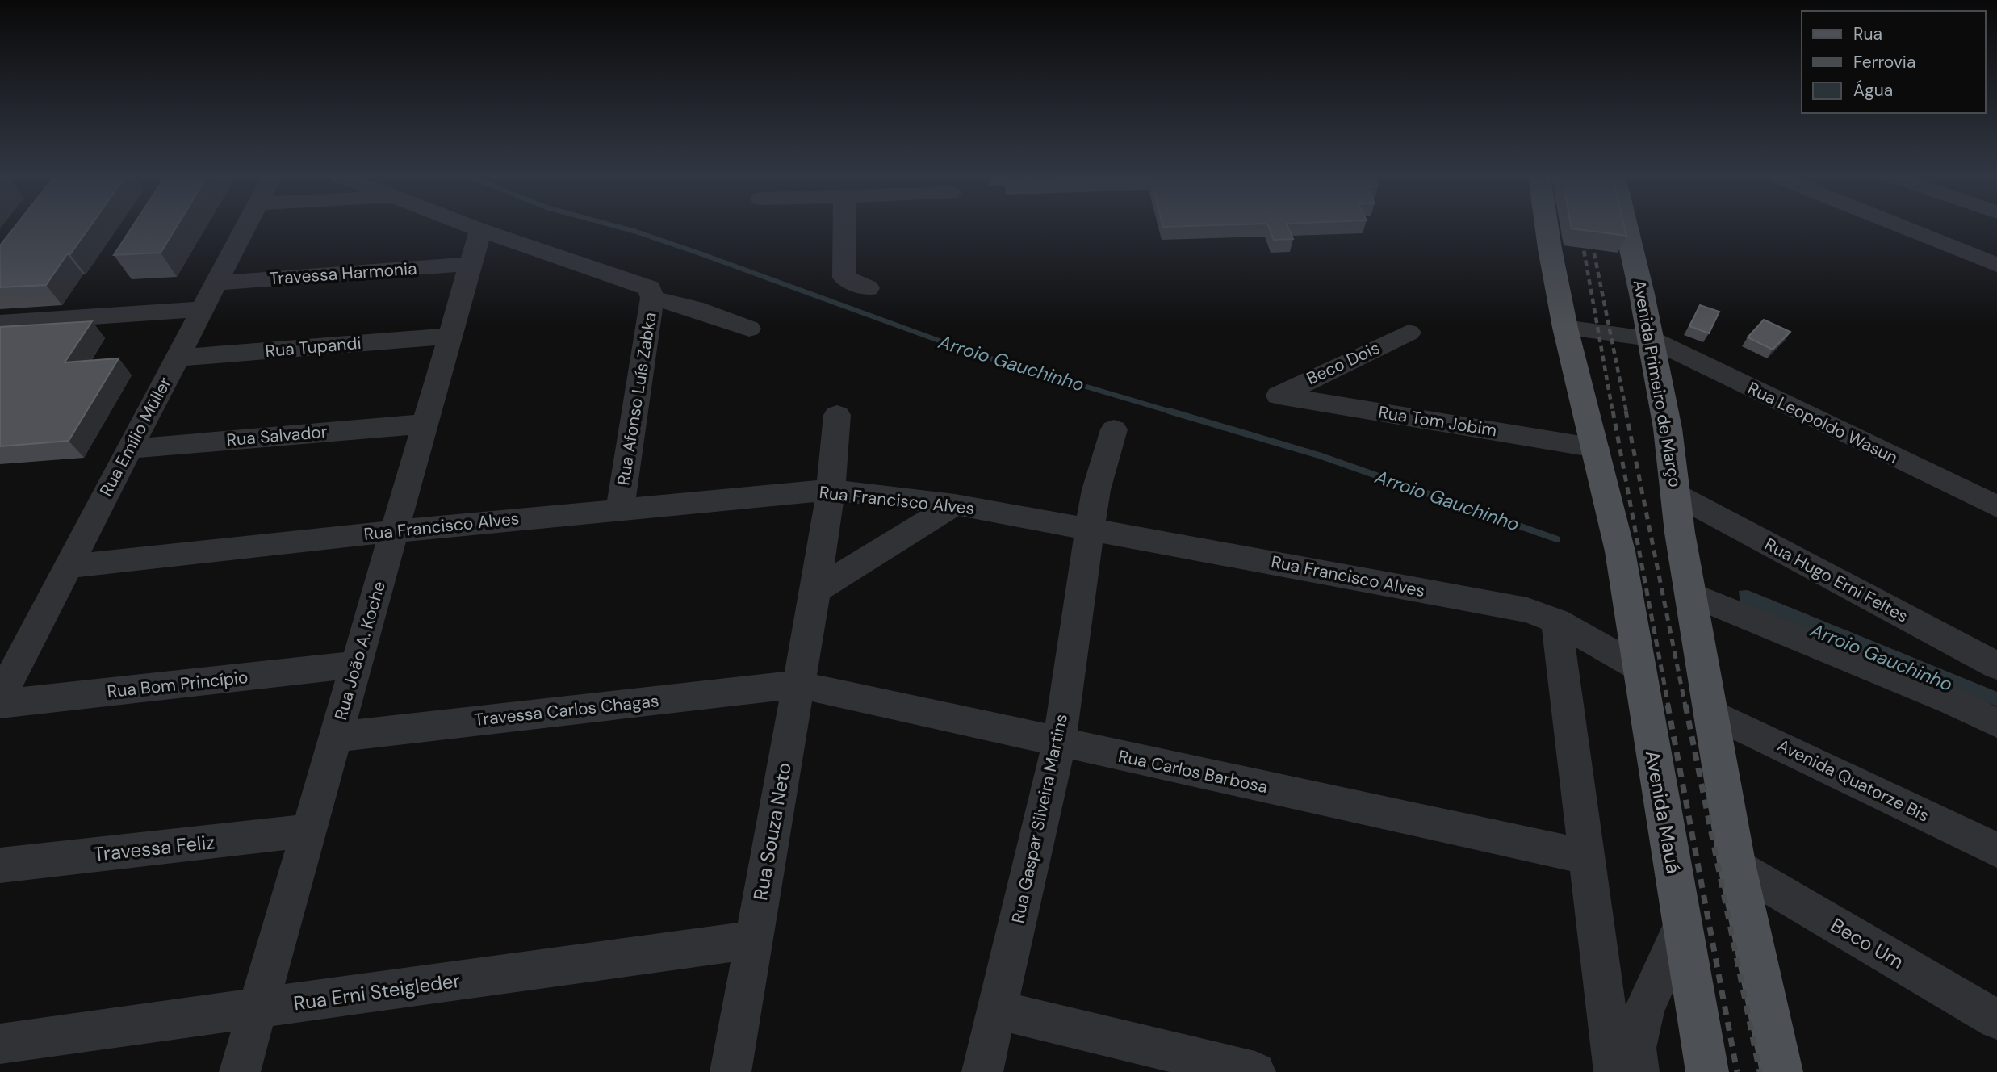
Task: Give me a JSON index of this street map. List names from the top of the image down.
{
  "streets": {
    "main road": ["Avenida Primeiro de Março", "Avenida Mauá"],
    "street": [
      "Travessa Harmonia",
      "Rua Tupandi",
      "Beco Dois",
      "Rua Afonso Luís Zabka",
      "Rua Tom Jobim",
      "Rua Leopoldo Wasun",
      "Rua Salvador",
      "Rua Emílio Müller",
      "Rua Francisco Alves",
      "Rua Hugo Erni Feltes",
      "Rua João A. Koche",
      "Rua Bom Princípio",
      "Travessa Carlos Chagas",
      "Rua Carlos Barbosa",
      "Avenida Quatorze Bis",
      "Rua Gaspar Silveira Martins",
      "Rua Souza Neto",
      "Travessa Feliz",
      "Beco Um",
      "Rua Erni Steigleder"
    ]
  },
  "crossings": [
    ["Travessa Harmonia", "Rua Emílio Müller"],
    ["Travessa Harmonia", "Rua João A. Koche"],
    ["Rua Tupandi", "Rua Emílio Müller"],
    ["Rua Tupandi", "Rua João A. Koche"],
    ["Beco Dois", "Rua Tom Jobim"],
    ["Avenida Primeiro de Março", "Rua Leopoldo Wasun"],
    ["Avenida Primeiro de Março", "Rua Hugo Erni Feltes"],
    ["Rua Afonso Luís Zabka", "Rua Francisco Alves"],
    ["Rua Tom Jobim", "Avenida Mauá"],
    ["Rua Salvador", "Rua Emílio Müller"],
    ["Rua Salvador", "Rua João A. Koche"],
    ["Rua Emílio Müller", "Rua Francisco Alves"],
    ["Rua Francisco Alves", "Rua João A. Koche"],
    ["Rua Francisco Alves", "Avenida Mauá"],
    ["Rua Francisco Alves", "Rua Gaspar Silveira Martins"],
    ["Rua Francisco Alves", "Rua Souza Neto"],
    ["Rua João A. Koche", "Rua Bom Princípio"],
    ["Rua João A. Koche", "Travessa Carlos Chagas"],
    ["Rua João A. Koche", "Travessa Feliz"],
    ["Rua João A. Koche", "Rua Erni Steigleder"],
    ["Travessa Carlos Chagas", "Rua Carlos Barbosa"],
    ["Travessa Carlos Chagas", "Rua Souza Neto"],
    ["Rua Carlos Barbosa", "Rua Gaspar Silveira Martins"],
    ["Rua Carlos Barbosa", "Rua Souza Neto"],
    ["Rua Souza Neto", "Rua Erni Steigleder"]
  ],
  "water": ["Arroio Gauchinho"],
  "legend": ["Rua", "Ferrovia", "Água"]
}
